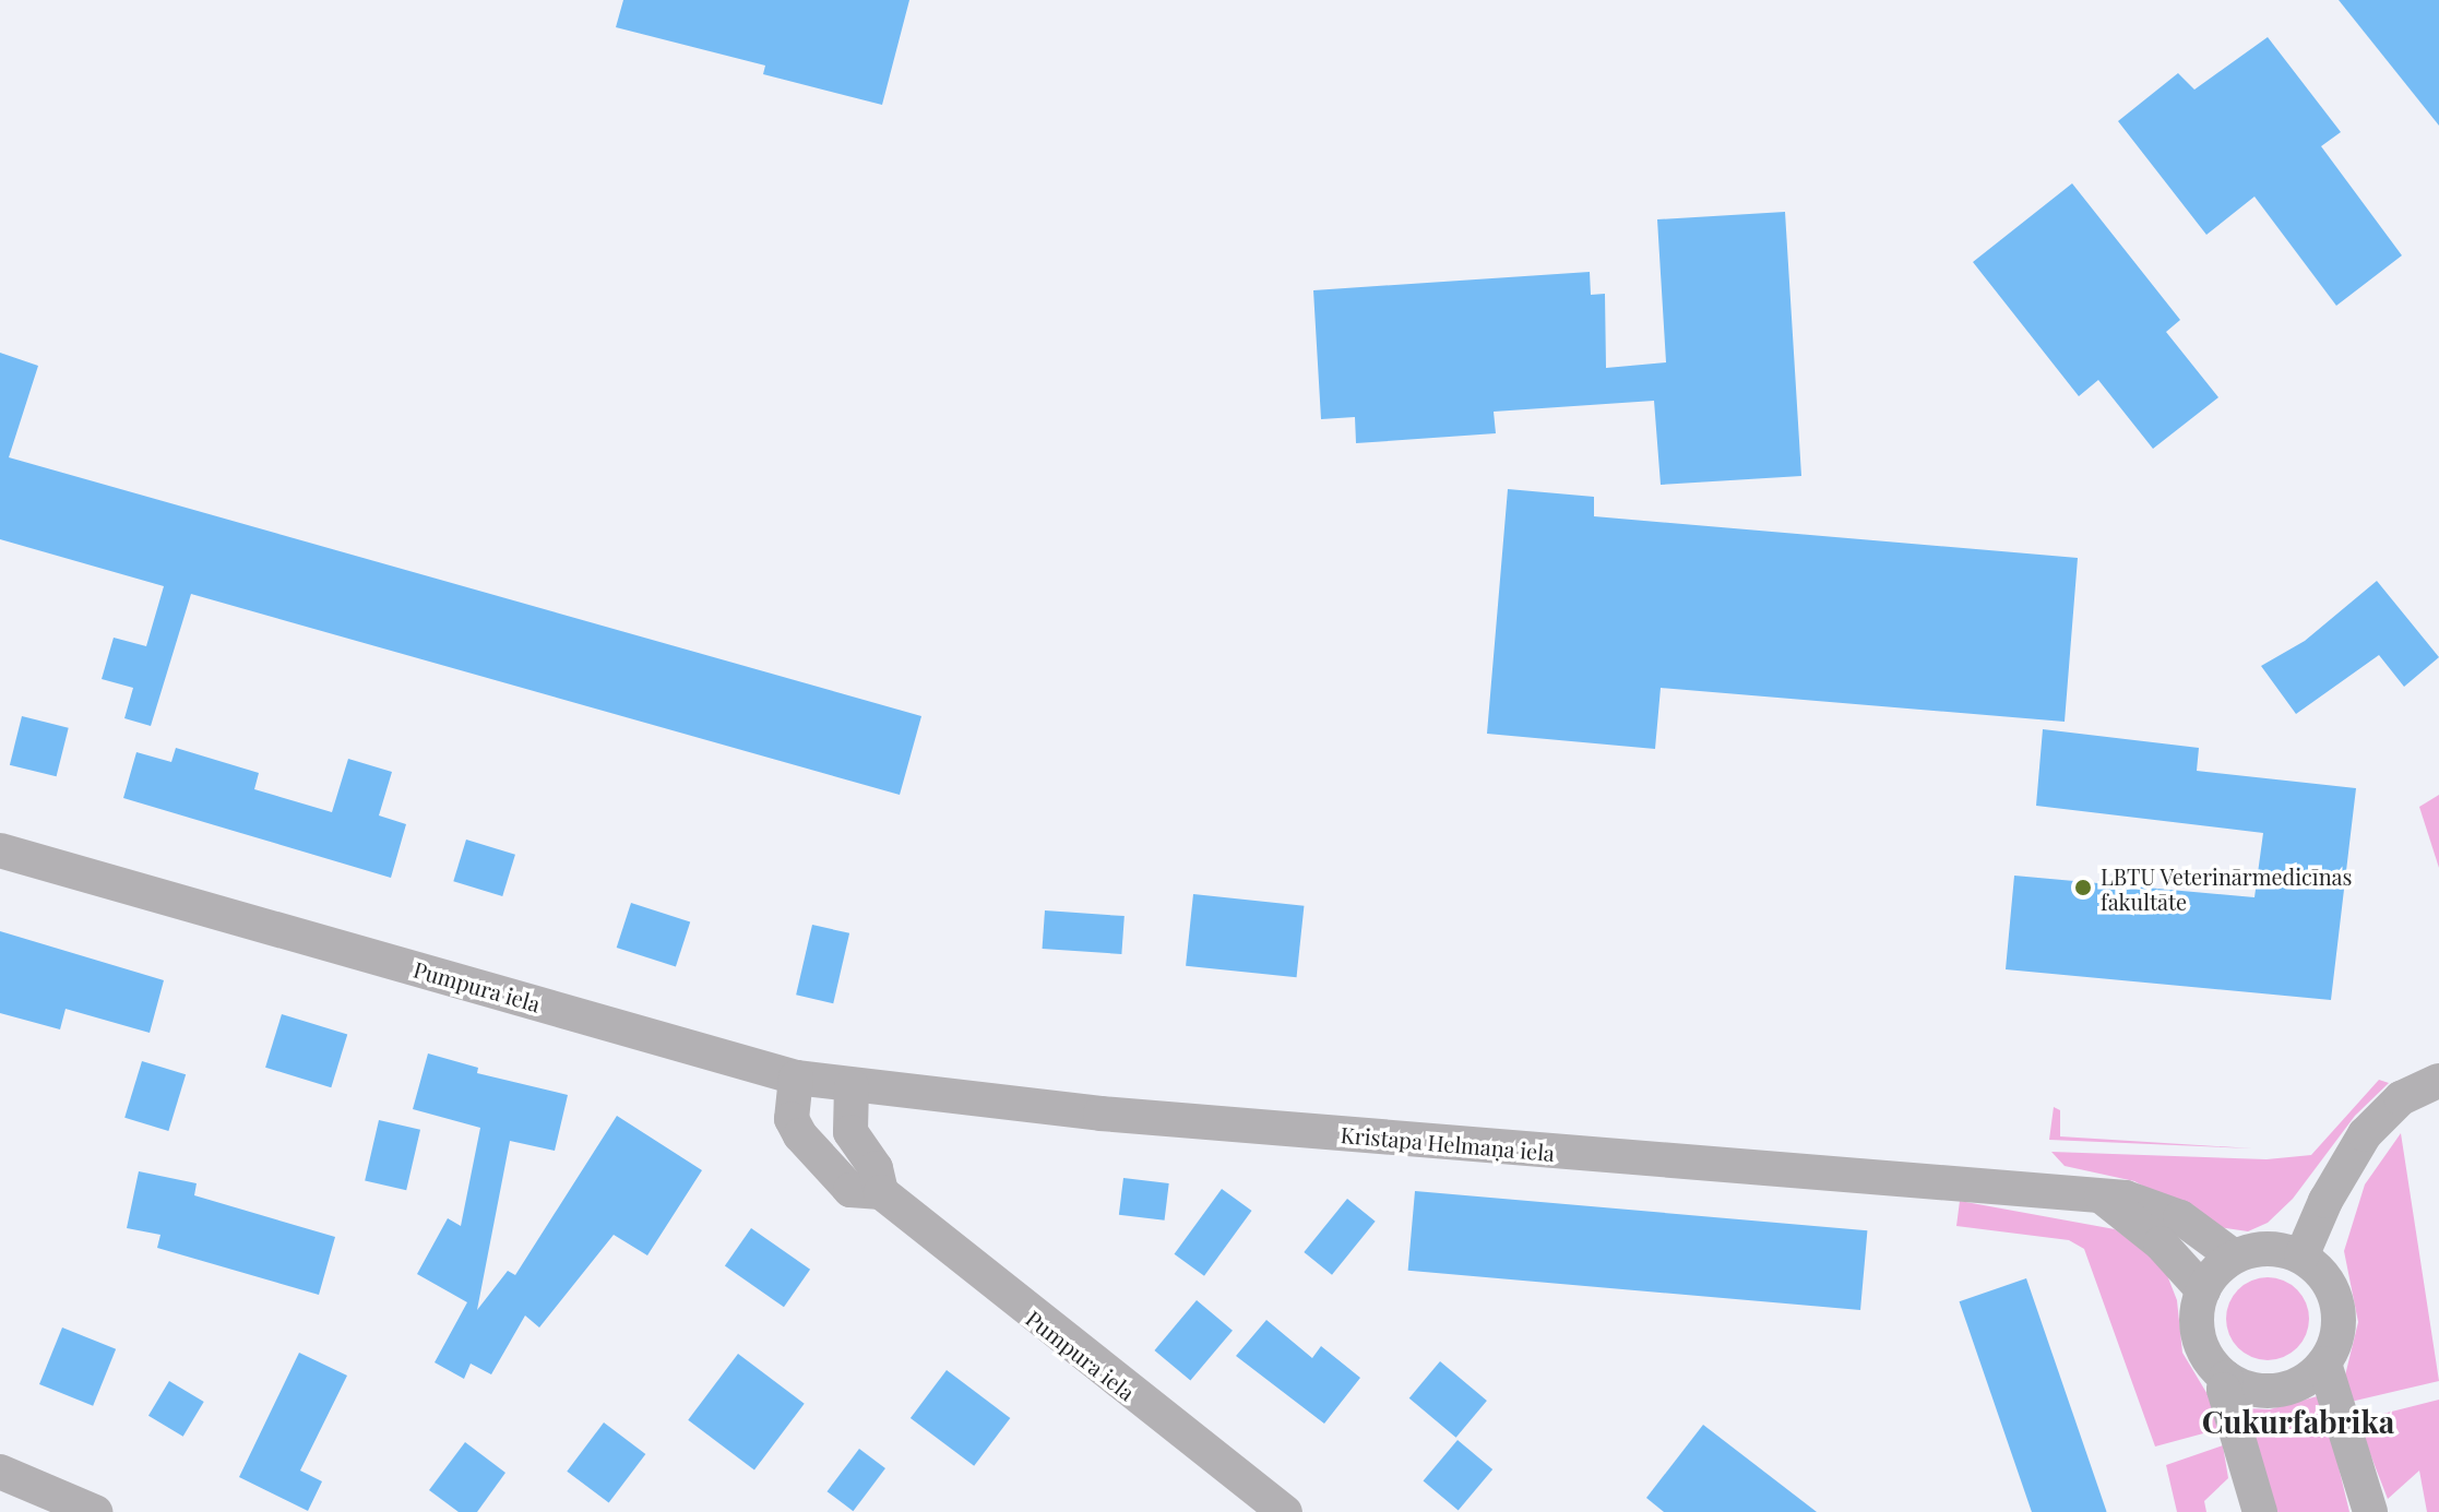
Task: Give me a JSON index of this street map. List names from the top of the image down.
{
  "streets": {
    "street": ["Pumpura iela", "Kristapa Helmaņa iela"]
  },
  "crossings": [
    ["Pumpura iela", "Kristapa Helmaņa iela"]
  ],
  "districts": ["Cukurfabrika"],
  "places": ["LBTU Veterinārmedicīnas fakultāte"]
}
